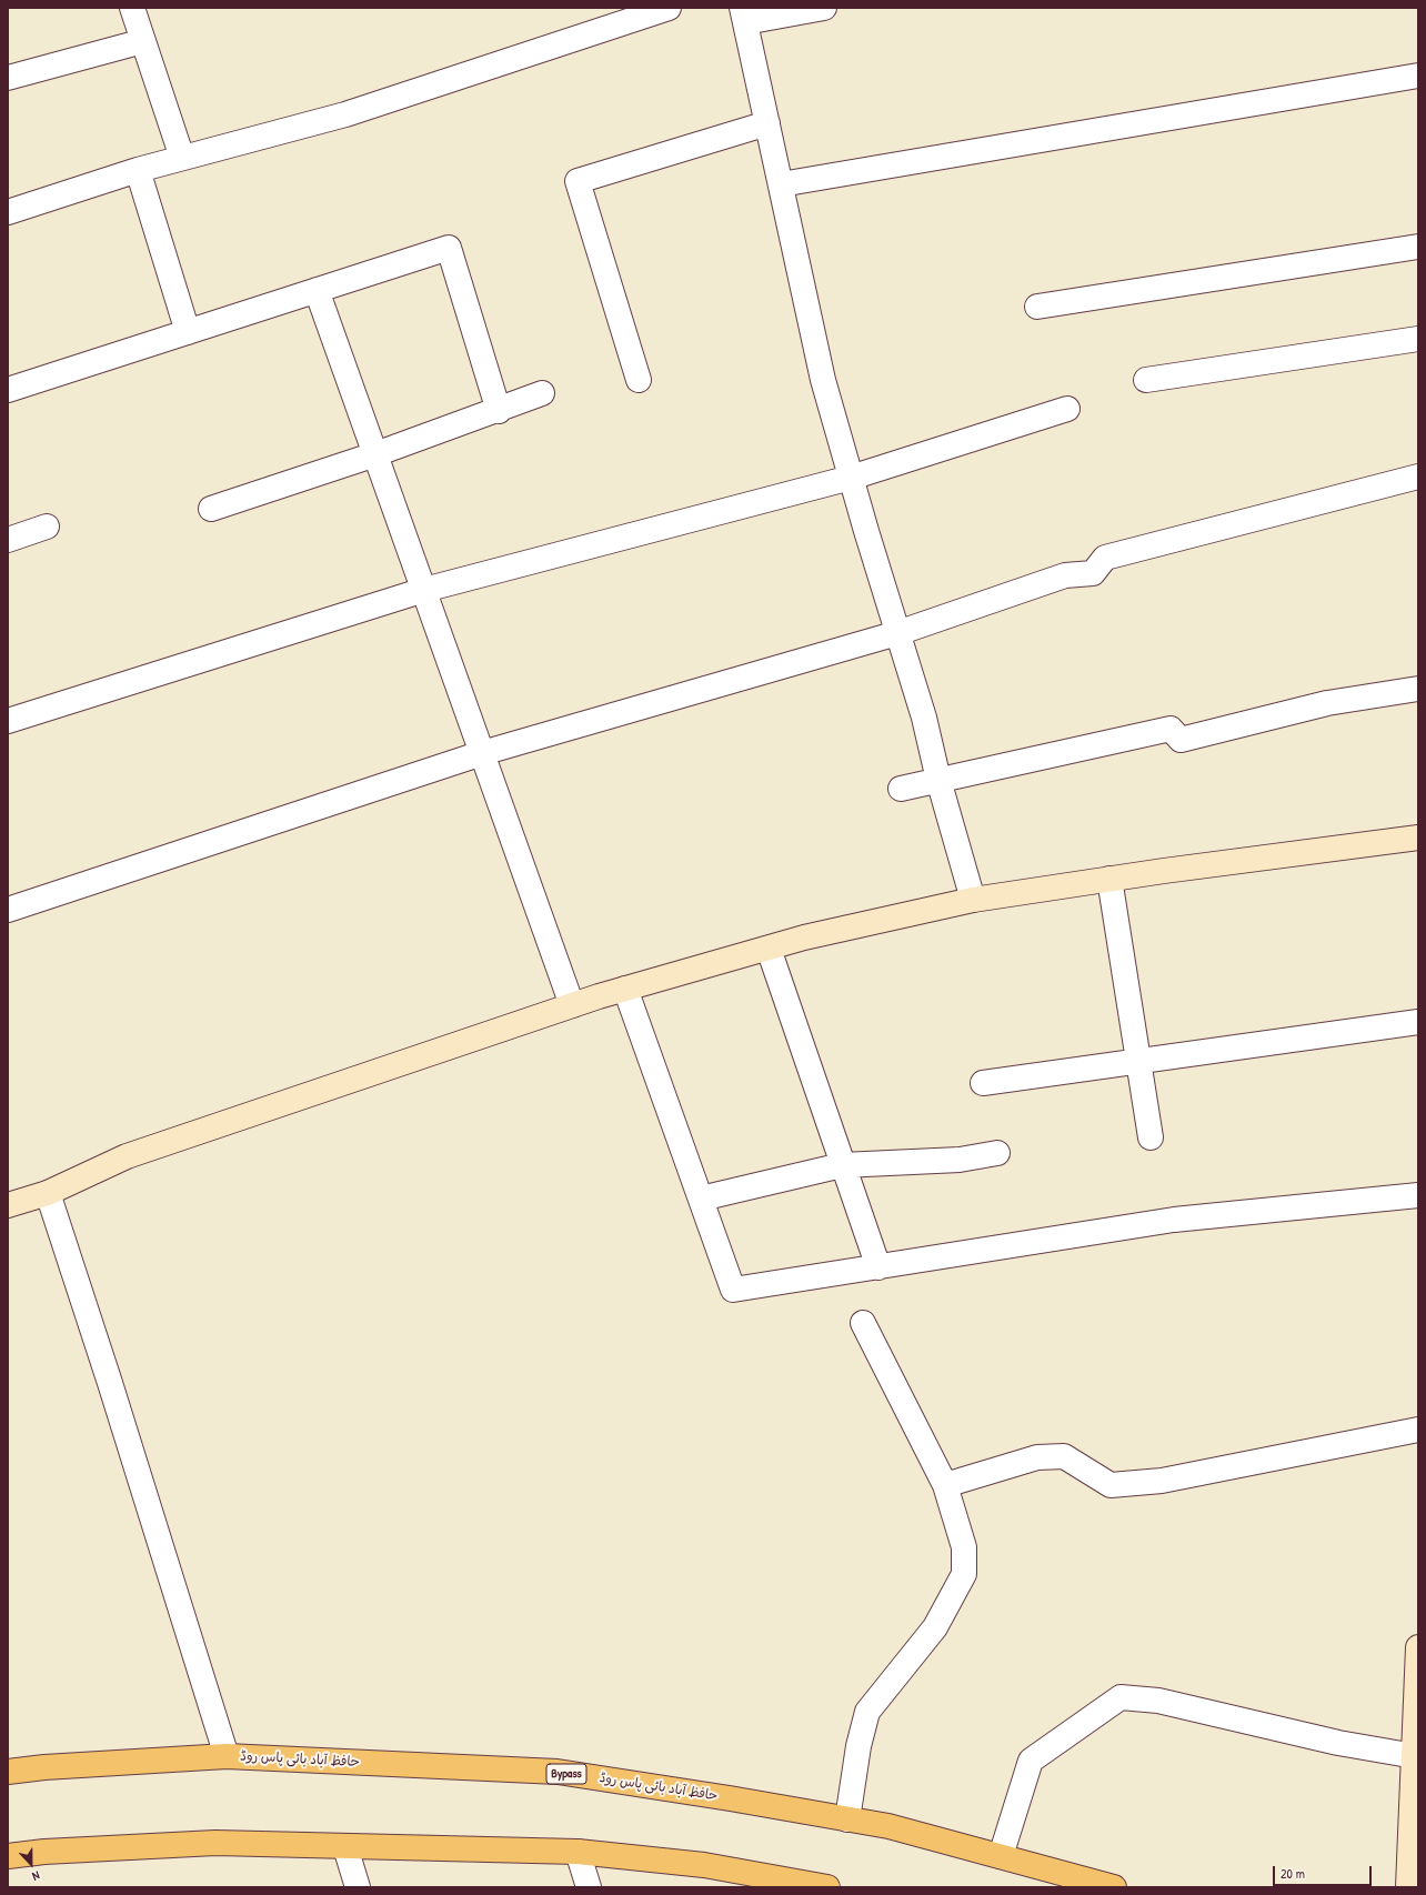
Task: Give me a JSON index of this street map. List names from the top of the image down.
{
  "streets": {
    "highway": ["حافظ آباد بائی پاس روڈ", "Bypass"]
  },
  "scale_bar": "20 m",
  "north": "bottom"
}
